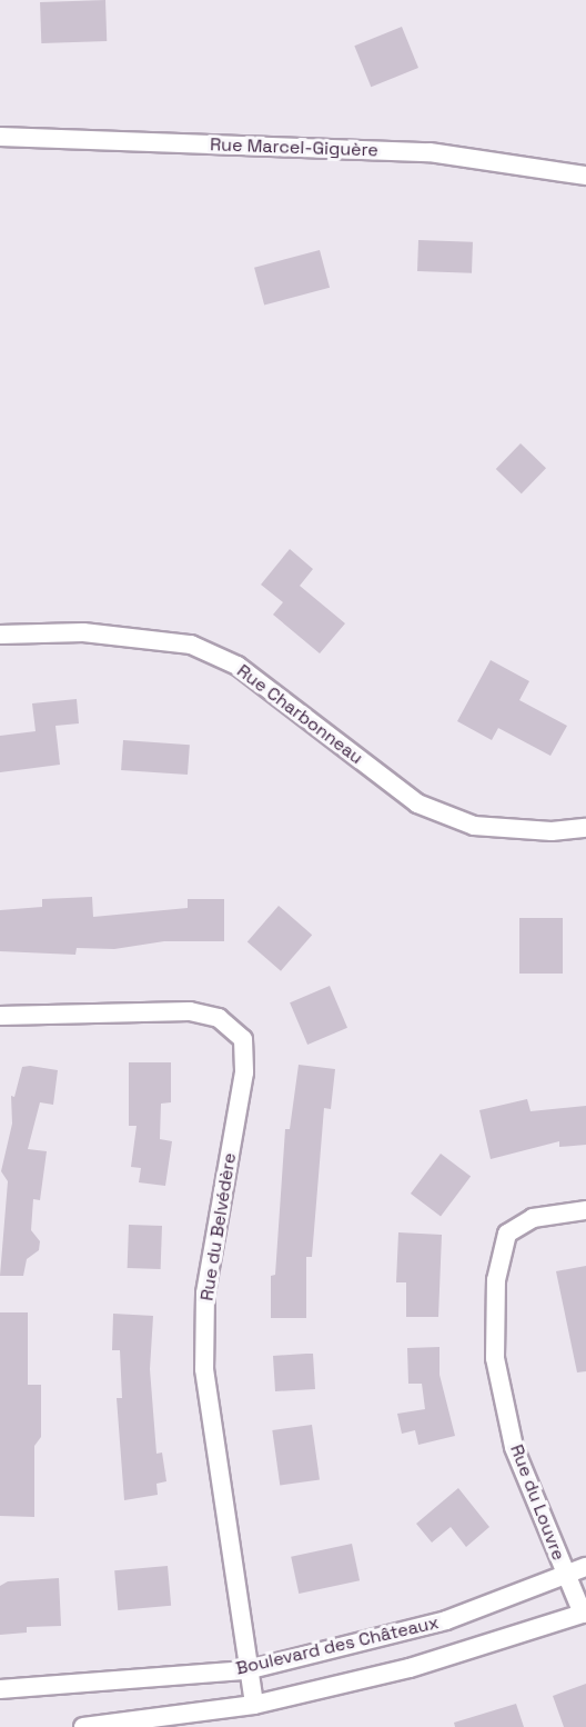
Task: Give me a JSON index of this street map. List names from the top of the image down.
{
  "streets": {
    "street": [
      "Rue Marcel-Giguère",
      "Rue Charbonneau",
      "Rue du Belvédère",
      "Rue du Louvre",
      "Boulevard des Châteaux"
    ]
  },
  "crossings": [
    ["Rue du Belvédère", "Boulevard des Châteaux"],
    ["Rue du Louvre", "Boulevard des Châteaux"]
  ]
}
